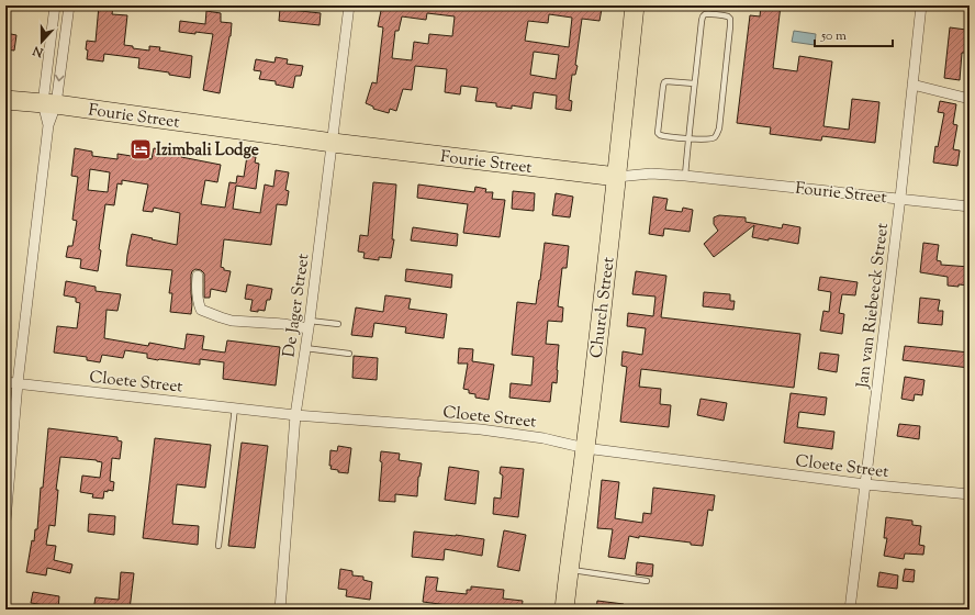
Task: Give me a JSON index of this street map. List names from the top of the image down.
{
  "streets": {
    "highway": ["Fourie Street", "Church Street"],
    "street": ["De Jager Street", "Jan van Riebeeck Street", "Cloete Street"]
  },
  "crossings": [
    ["Fourie Street", "De Jager Street"],
    ["Fourie Street", "Jan van Riebeeck Street"],
    ["Fourie Street", "Church Street"],
    ["De Jager Street", "Cloete Street"],
    ["Jan van Riebeeck Street", "Cloete Street"],
    ["Church Street", "Cloete Street"]
  ],
  "places": {
    "hotel": ["Izimbali Lodge"]
  },
  "scale_bar": "50 m",
  "north": "bottom"
}
